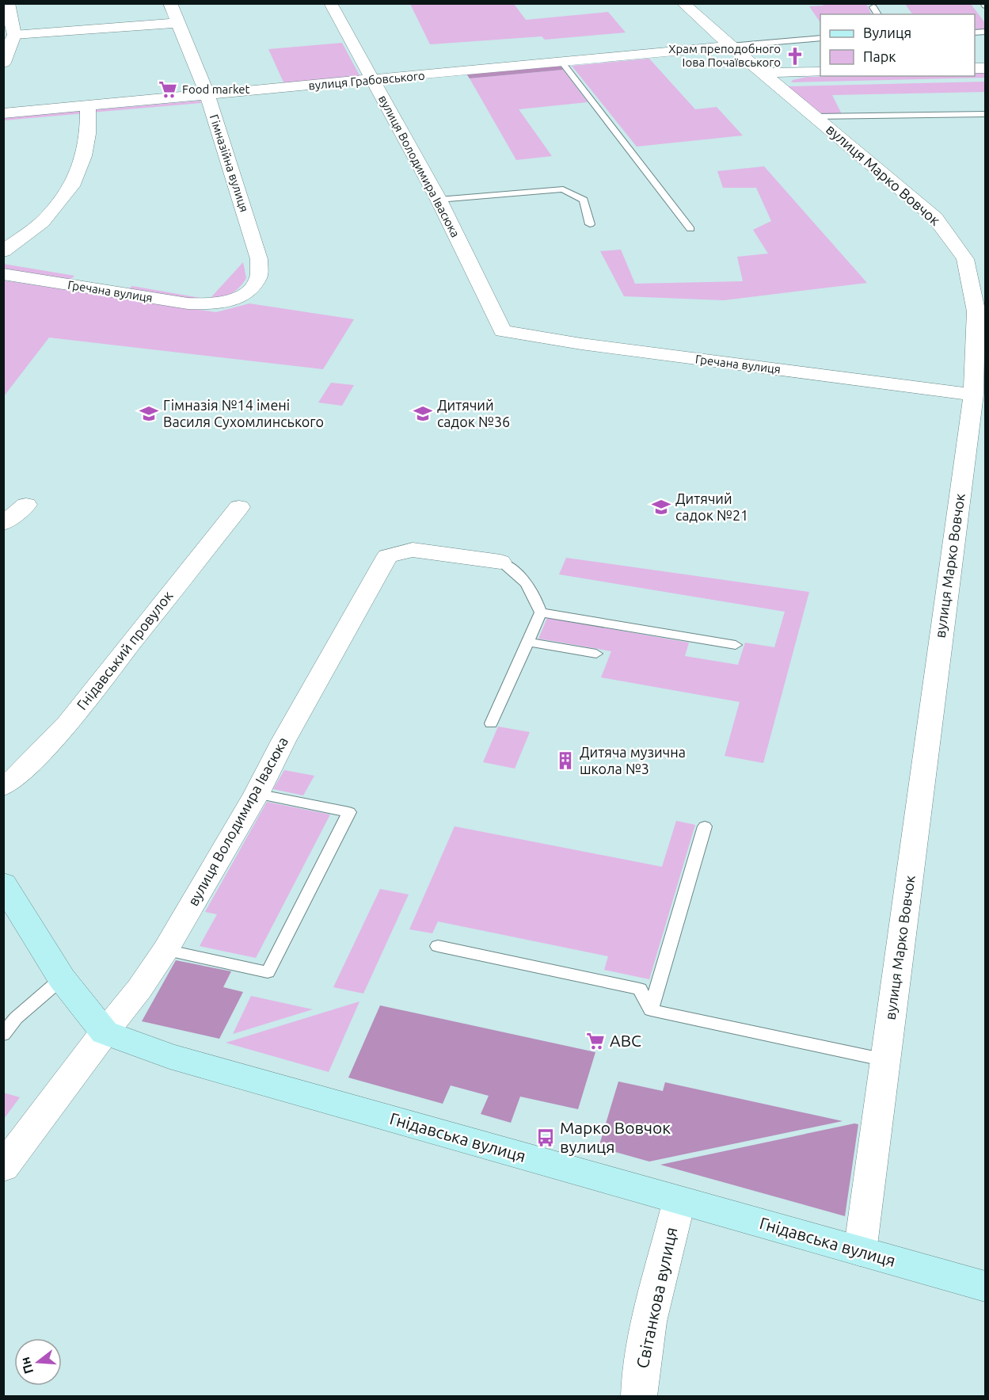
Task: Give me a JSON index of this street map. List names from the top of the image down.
{
  "streets": {
    "main road": ["Гнідавська вулиця"],
    "street": [
      "вулиця Грабовського",
      "Гімназійна вулиця",
      "вулиця Володимира Івасюка",
      "вулиця Марко Вовчок",
      "Гречана вулиця",
      "Гнідавський провулок",
      "Світанкова вулиця"
    ]
  },
  "crossings": [
    ["вулиця Грабовського", "Гімназійна вулиця"],
    ["вулиця Грабовського", "вулиця Володимира Івасюка"],
    ["вулиця Грабовського", "вулиця Марко Вовчок"],
    ["Гімназійна вулиця", "Гречана вулиця"],
    ["вулиця Володимира Івасюка", "Гречана вулиця"],
    ["вулиця Володимира Івасюка", "Гнідавська вулиця"],
    ["вулиця Марко Вовчок", "Гречана вулиця"],
    ["вулиця Марко Вовчок", "Гнідавська вулиця"],
    ["Гнідавська вулиця", "Світанкова вулиця"]
  ],
  "places": {
    "church": ["Храм преподобного Іова Почаївського"],
    "supermarket": ["Food market", "ABC"],
    "school or university": ["Гімназія №14 імені Василя Сухомлинського", "Дитячий садок №36", "Дитячий садок №21"],
    "building": ["Дитяча музична школа №3"],
    "bus stop": ["Марко Вовчок вулиця"]
  },
  "legend": ["Вулиця", "Парк"],
  "north": "left"
}
